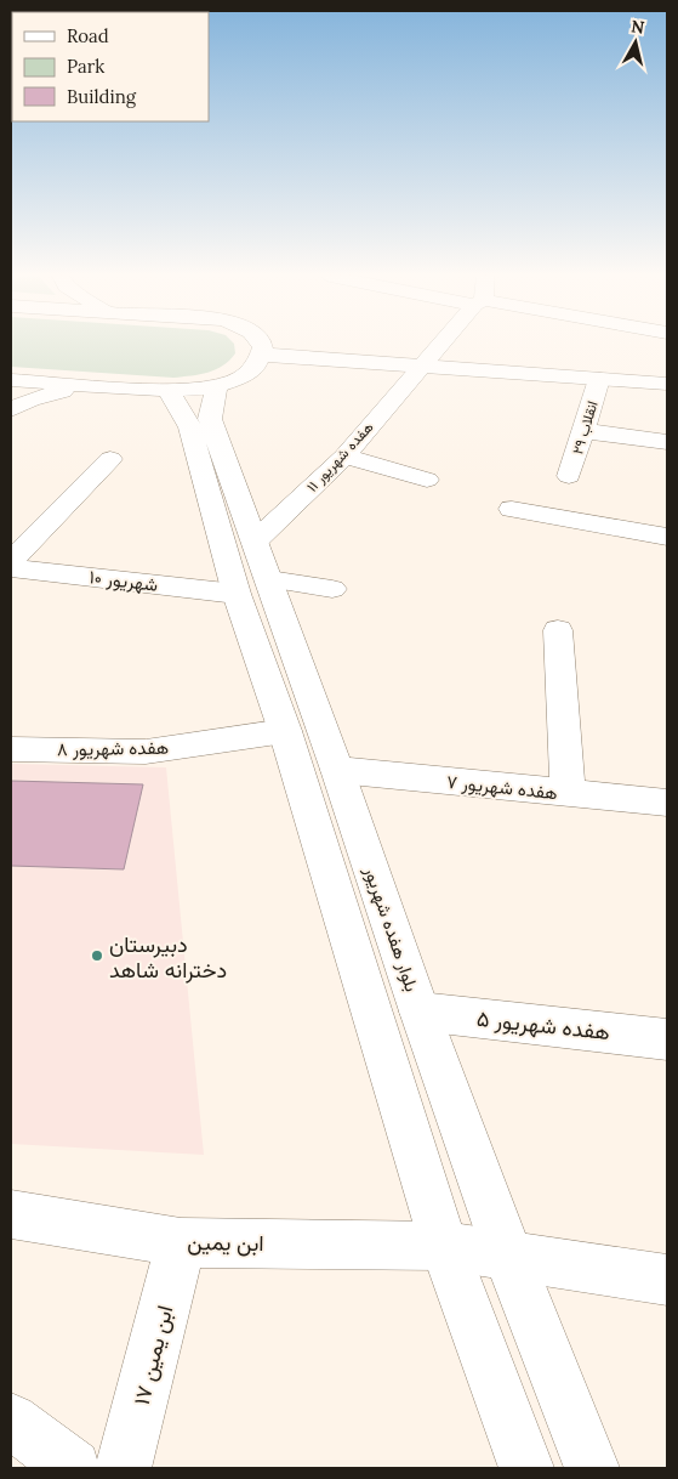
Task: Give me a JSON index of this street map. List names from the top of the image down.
{
  "streets": {
    "main road": [
      "انقلاب ۲۹",
      "هفده شهریور ۱۱",
      "شهریور ۱۰",
      "هفده شهریور ۸",
      "هفده شهریور ۷",
      "بلوار هفده شهریور",
      "هفده شهریور ۵",
      "ابن یمین",
      "ابن یمین ۱۷"
    ]
  },
  "crossings": [
    ["هفده شهریور ۱۱", "بلوار هفده شهریور"],
    ["شهریور ۱۰", "بلوار هفده شهریور"],
    ["هفده شهریور ۸", "بلوار هفده شهریور"],
    ["هفده شهریور ۷", "بلوار هفده شهریور"],
    ["بلوار هفده شهریور", "هفده شهریور ۵"],
    ["بلوار هفده شهریور", "ابن یمین"],
    ["ابن یمین", "ابن یمین ۱۷"]
  ],
  "places": ["دبیرستان دخترانه شاهد"],
  "legend": ["Road", "Park", "Building"],
  "north": "top"
}
